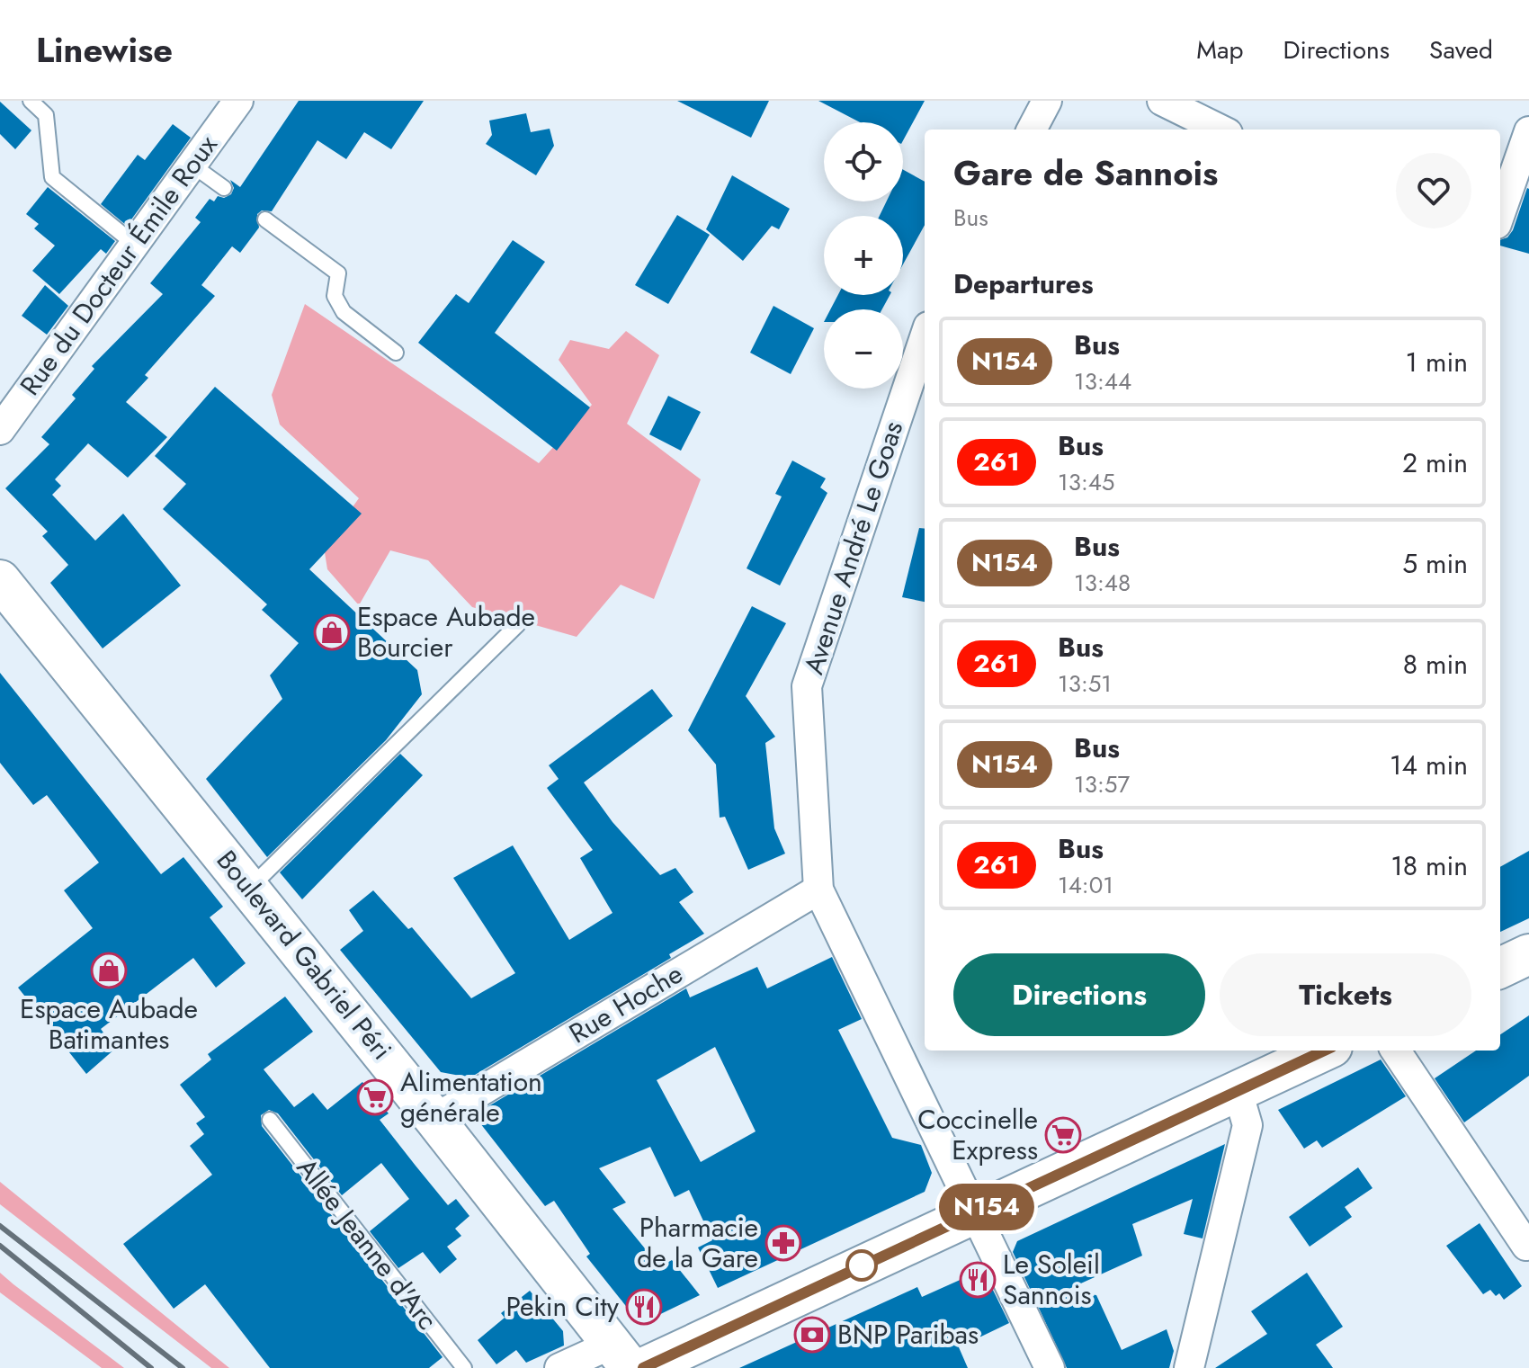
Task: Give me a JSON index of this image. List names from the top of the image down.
{
  "streets": {
    "main road": ["Boulevard Gabriel Péri"],
    "street": ["Rue du Docteur Émile Roux", "Avenue André Le Goas", "Rue Hoche"],
    "lane": ["Allée Jeanne d'Arc"]
  },
  "crossings": [
    ["Avenue André Le Goas", "Rue Hoche"],
    ["Boulevard Gabriel Péri", "Rue Hoche"]
  ],
  "places": {
    "shop": ["Espace Aubade Bourcier", "Espace Aubade Batimantes"],
    "supermarket": ["Alimentation générale", "Coccinelle Express"],
    "pharmacy": ["Pharmacie de la Gare"],
    "restaurant": ["Le Soleil Sannois", "Pekin City"],
    "bank": ["BNP Paribas"]
  },
  "lines": ["bus line N154"],
  "page": {
    "header": "Linewise",
    "nav": ["Map", "Directions", "Saved"],
    "on_map": "N154",
    "map_buttons": ["+", "−"],
    "heading": [
      ["Gare de Sannois", "Bus"],
      "Departures"
    ],
    "list": [
      {
        "mark": "N154",
        "name": "Bus",
        "note": "13:44",
        "value": "1 min"
      },
      {
        "mark": "261",
        "name": "Bus",
        "note": "13:45",
        "value": "2 min"
      },
      {
        "mark": "N154",
        "name": "Bus",
        "note": "13:48",
        "value": "5 min"
      },
      {
        "mark": "261",
        "name": "Bus",
        "note": "13:51",
        "value": "8 min"
      },
      {
        "mark": "N154",
        "name": "Bus",
        "note": "13:57",
        "value": "14 min"
      },
      {
        "mark": "261",
        "name": "Bus",
        "note": "14:01",
        "value": "18 min"
      }
    ],
    "buttons": ["Directions", "Tickets"]
  }
}
